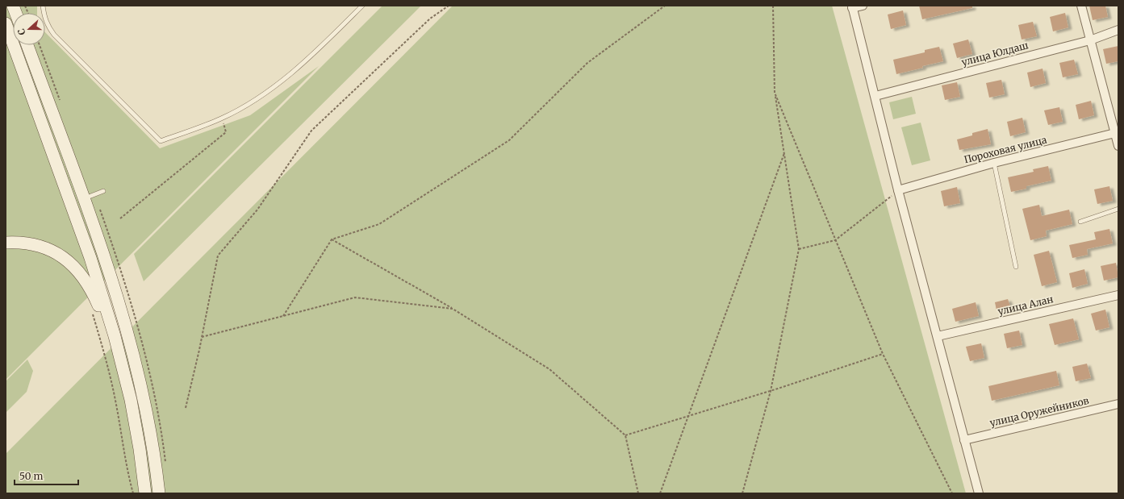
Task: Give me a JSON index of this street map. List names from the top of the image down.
{
  "streets": {
    "street": [
      "улица Юлдаш",
      "Пороховая улица",
      "улица Алан",
      "улица Оружейников"
    ]
  },
  "scale_bar": "50 m",
  "north": "left"
}
